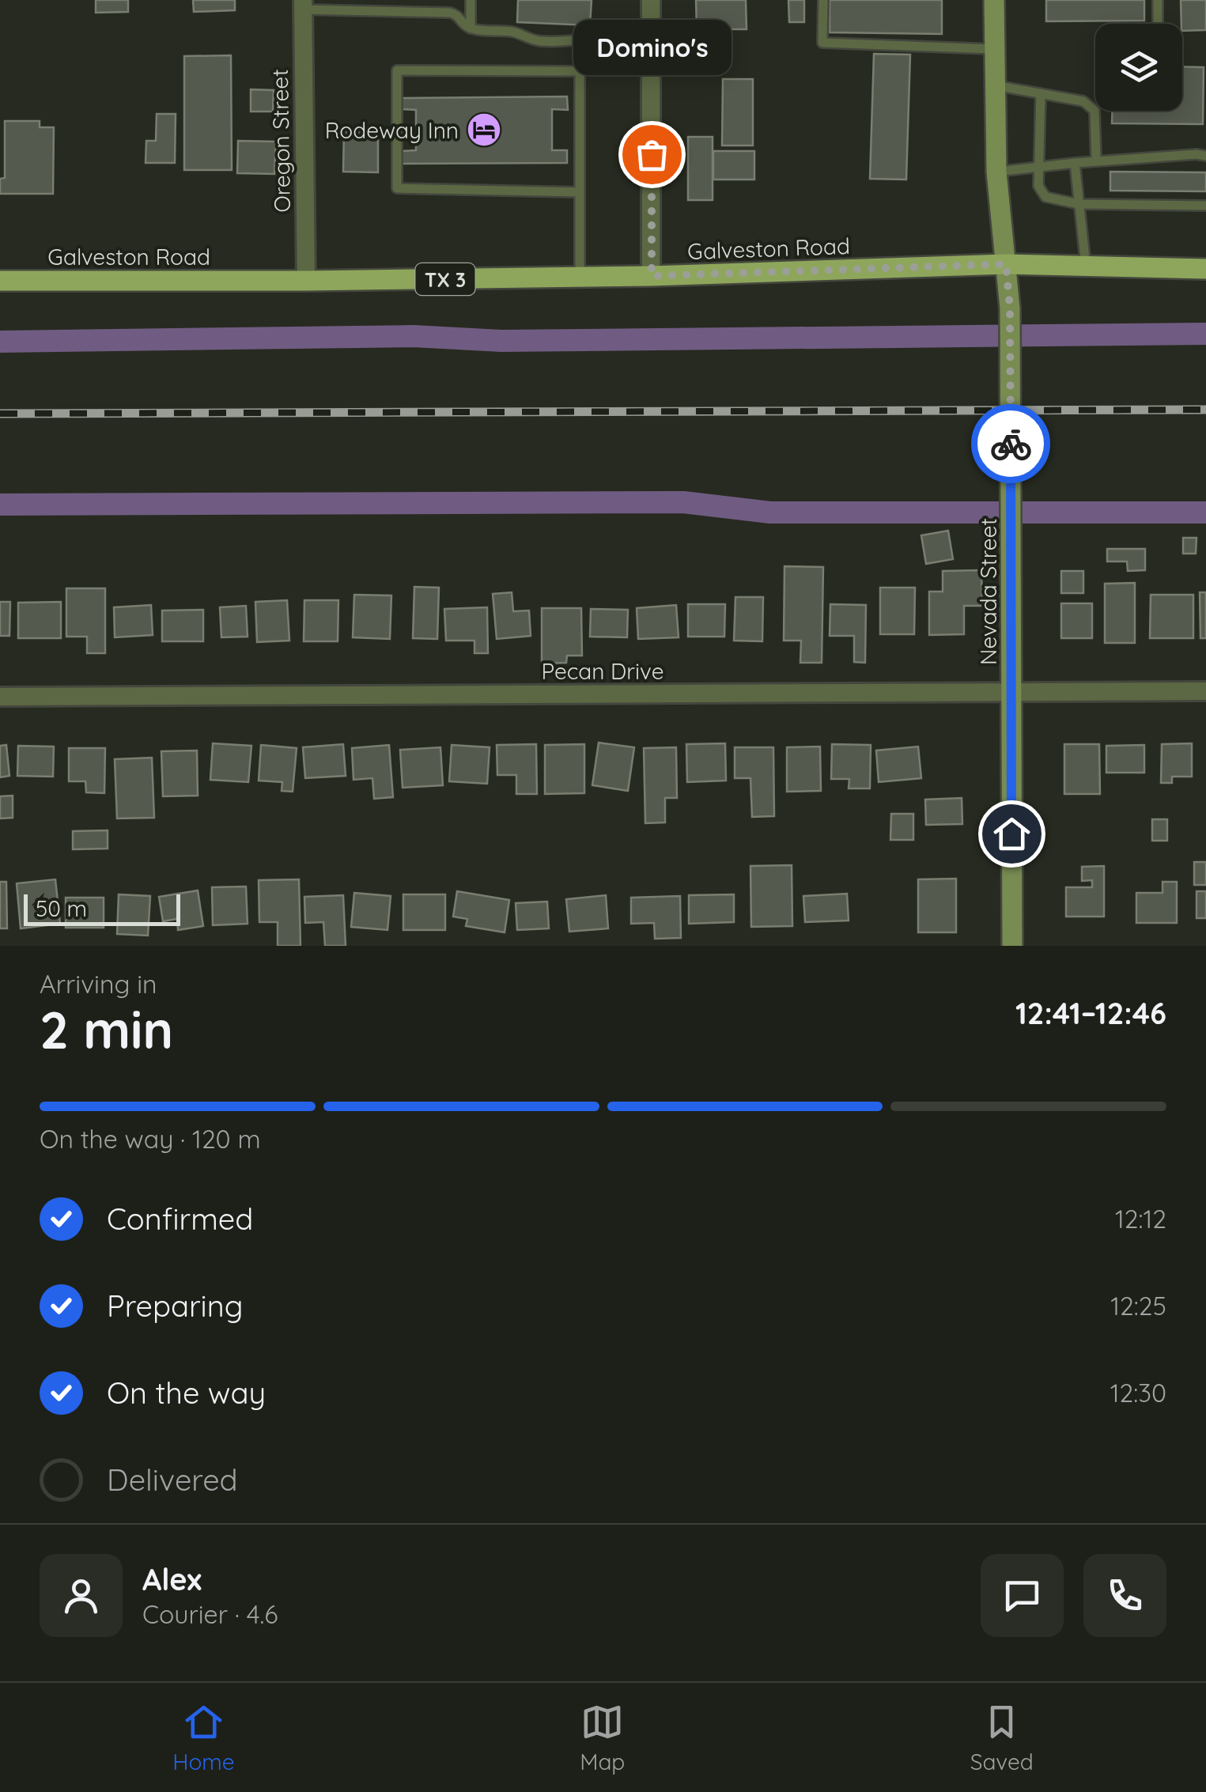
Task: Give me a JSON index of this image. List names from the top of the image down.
{
  "streets": {
    "main road": ["Galveston Road", "TX 3"],
    "street": ["Oregon Street", "Nevada Street", "Pecan Drive"]
  },
  "crossings": [
    ["Oregon Street", "Galveston Road"],
    ["Galveston Road", "Nevada Street"],
    ["Nevada Street", "Pecan Drive"]
  ],
  "places": {
    "hotel": ["Rodeway Inn"],
    "other": ["Domino's"]
  },
  "scale_bar": "50 m",
  "page": {
    "bubble": "Domino's",
    "scale": "50 m",
    "heading": ["2 min", "Arriving in", "12:41–12:46"],
    "panel": ["Alex", "Courier · 4.6"],
    "bar": "On the way · 120 m",
    "list": [
      ["Confirmed", "12:12"],
      ["Preparing", "12:25"],
      ["On the way", "12:30"],
      "Delivered"
    ],
    "tabs": ["Home", "Map", "Saved"]
  }
}
